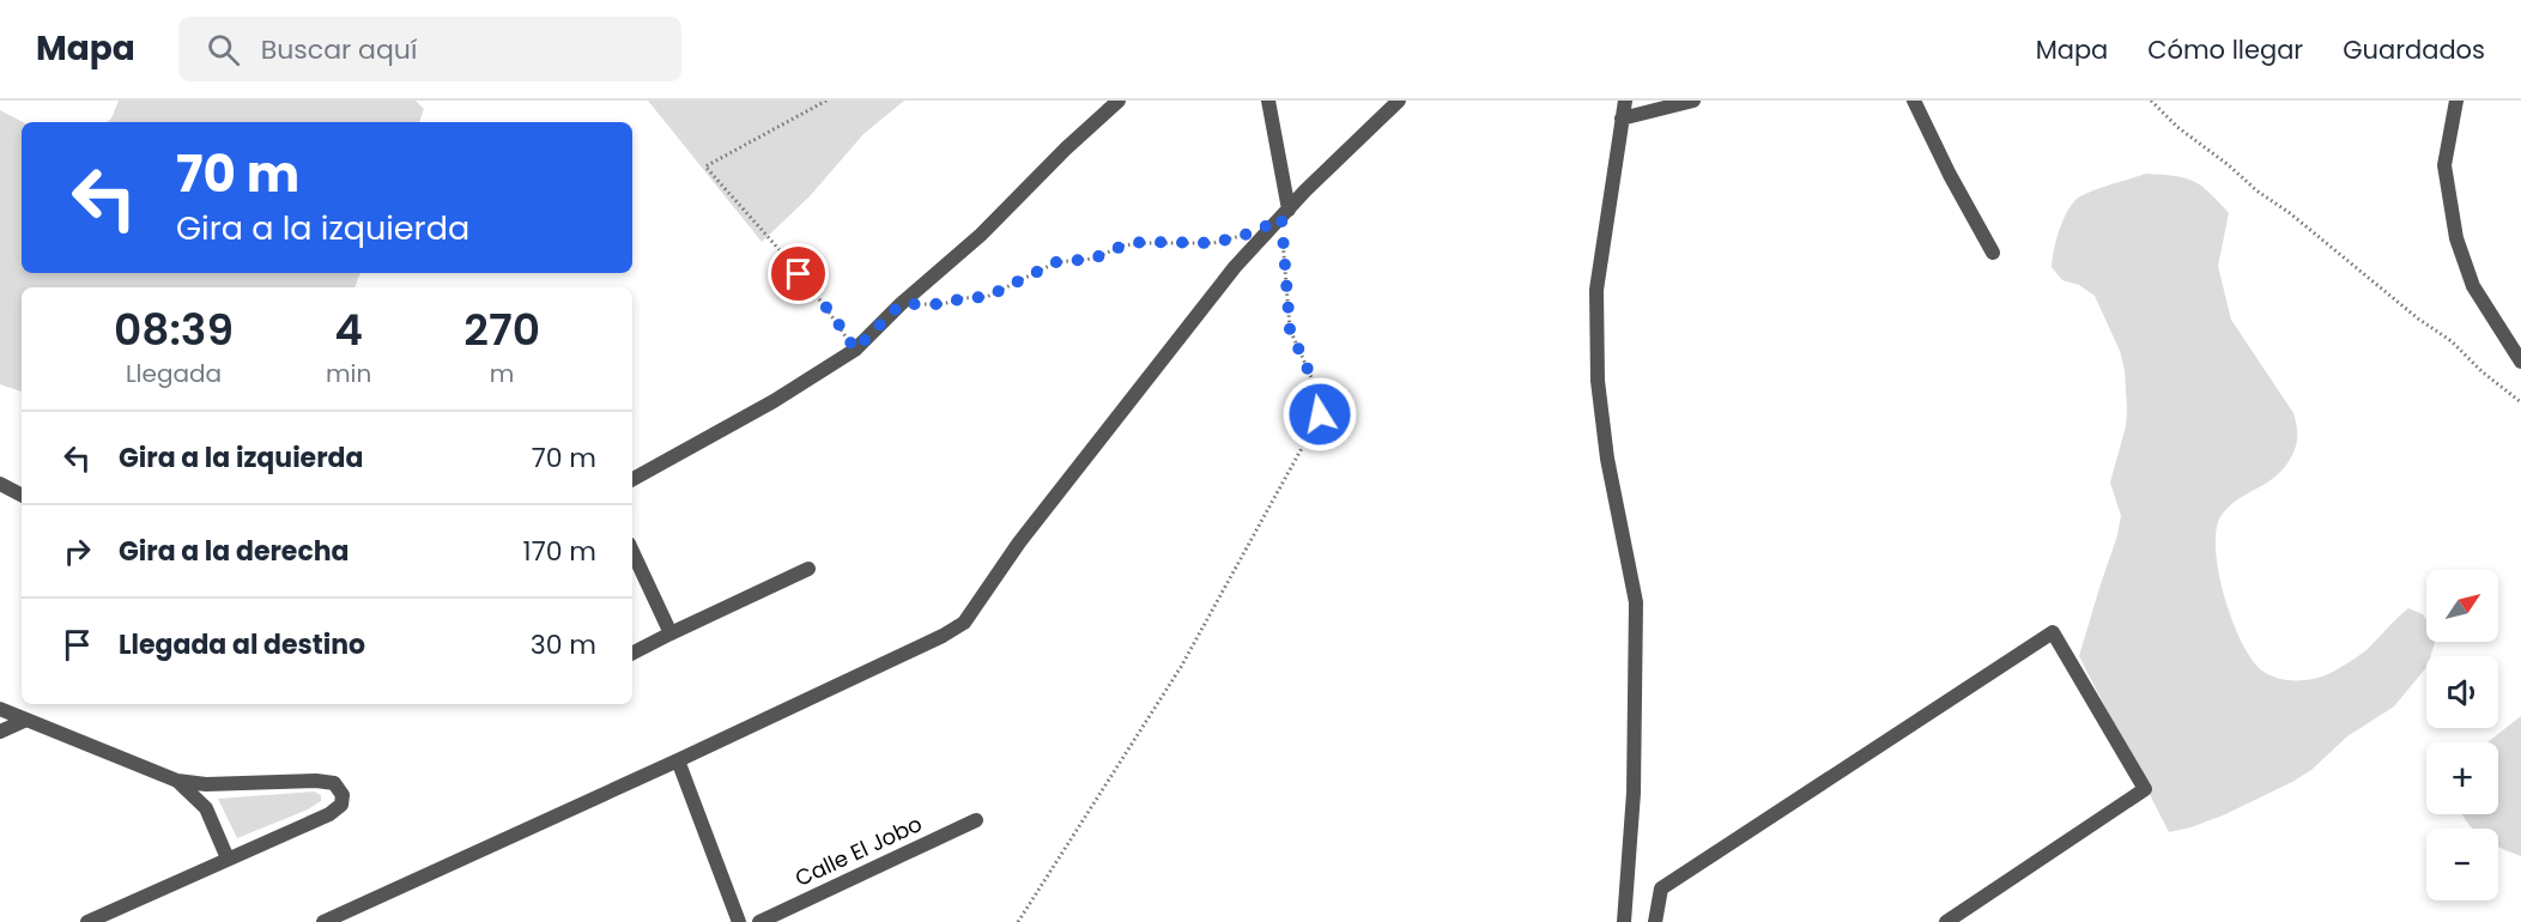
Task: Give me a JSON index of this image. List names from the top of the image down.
{
  "streets": {
    "street": ["Calle El Jobo"]
  },
  "north": "top right",
  "page": {
    "header": "Mapa",
    "search": "Buscar aquí",
    "nav": ["Mapa", "Cómo llegar", "Guardados"],
    "turn": ["70 m", "Gira a la izquierda"],
    "eta": [
      "08:39",
      "Llegada",
      "4",
      "min",
      "270",
      "m"
    ],
    "list": [
      {
        "name": "Gira a la izquierda",
        "value": "70 m"
      },
      {
        "name": "Gira a la derecha",
        "value": "170 m"
      },
      {
        "name": "Llegada al destino",
        "value": "30 m"
      }
    ],
    "map_buttons": ["+", "−"]
  }
}
